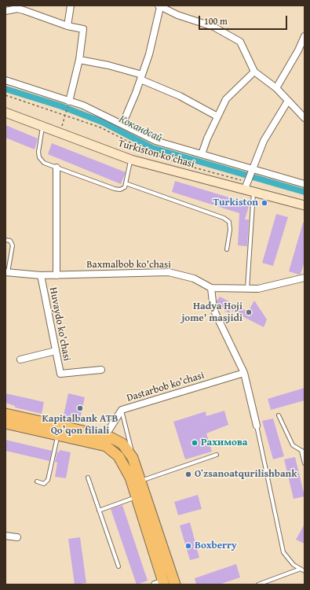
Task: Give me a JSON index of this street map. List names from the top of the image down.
{
  "streets": {
    "main road": ["Turkiston ko'chasi"],
    "street": ["Baxmalbob ko'chasi", "Huvaydo ko'chasi", "Dastarbob ko'chasi"]
  },
  "crossings": [
    ["Baxmalbob ko'chasi", "Huvaydo ko'chasi"]
  ],
  "water": ["Кокандсай"],
  "places": [
    "Turkiston",
    "Hadya Hoji jome' masjidi",
    "Kapitalbank ATB Qo’qon filiali",
    "Рахимова",
    "Oʻzsanoatqurilishbank",
    "Boxberry"
  ],
  "scale_bar": "100 m"
}
